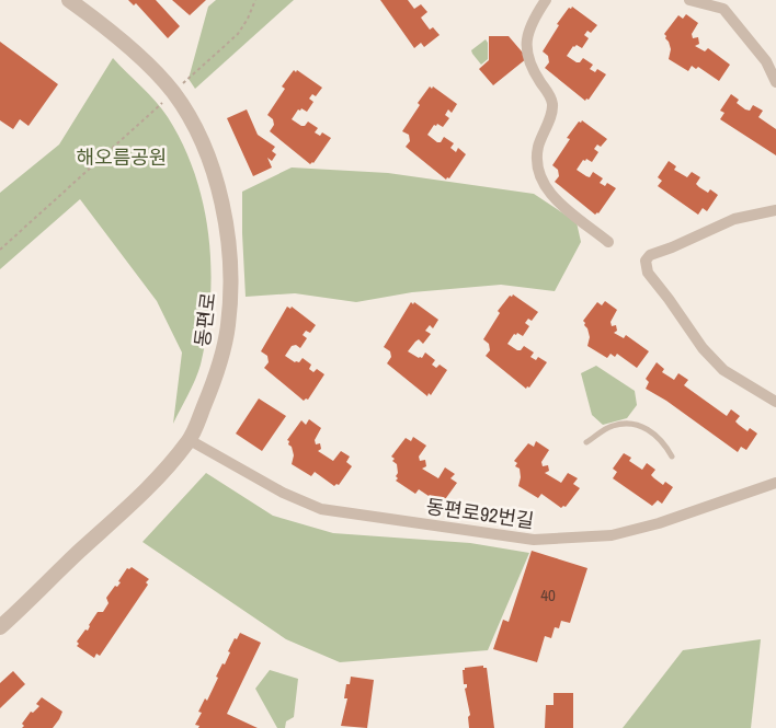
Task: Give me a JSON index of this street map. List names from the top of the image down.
{
  "streets": {
    "street": ["동편로", "동편로92번길"]
  },
  "crossings": [
    ["동편로", "동편로92번길"]
  ],
  "parks": ["해오름공원"],
  "house_numbers": ["40"]
}
